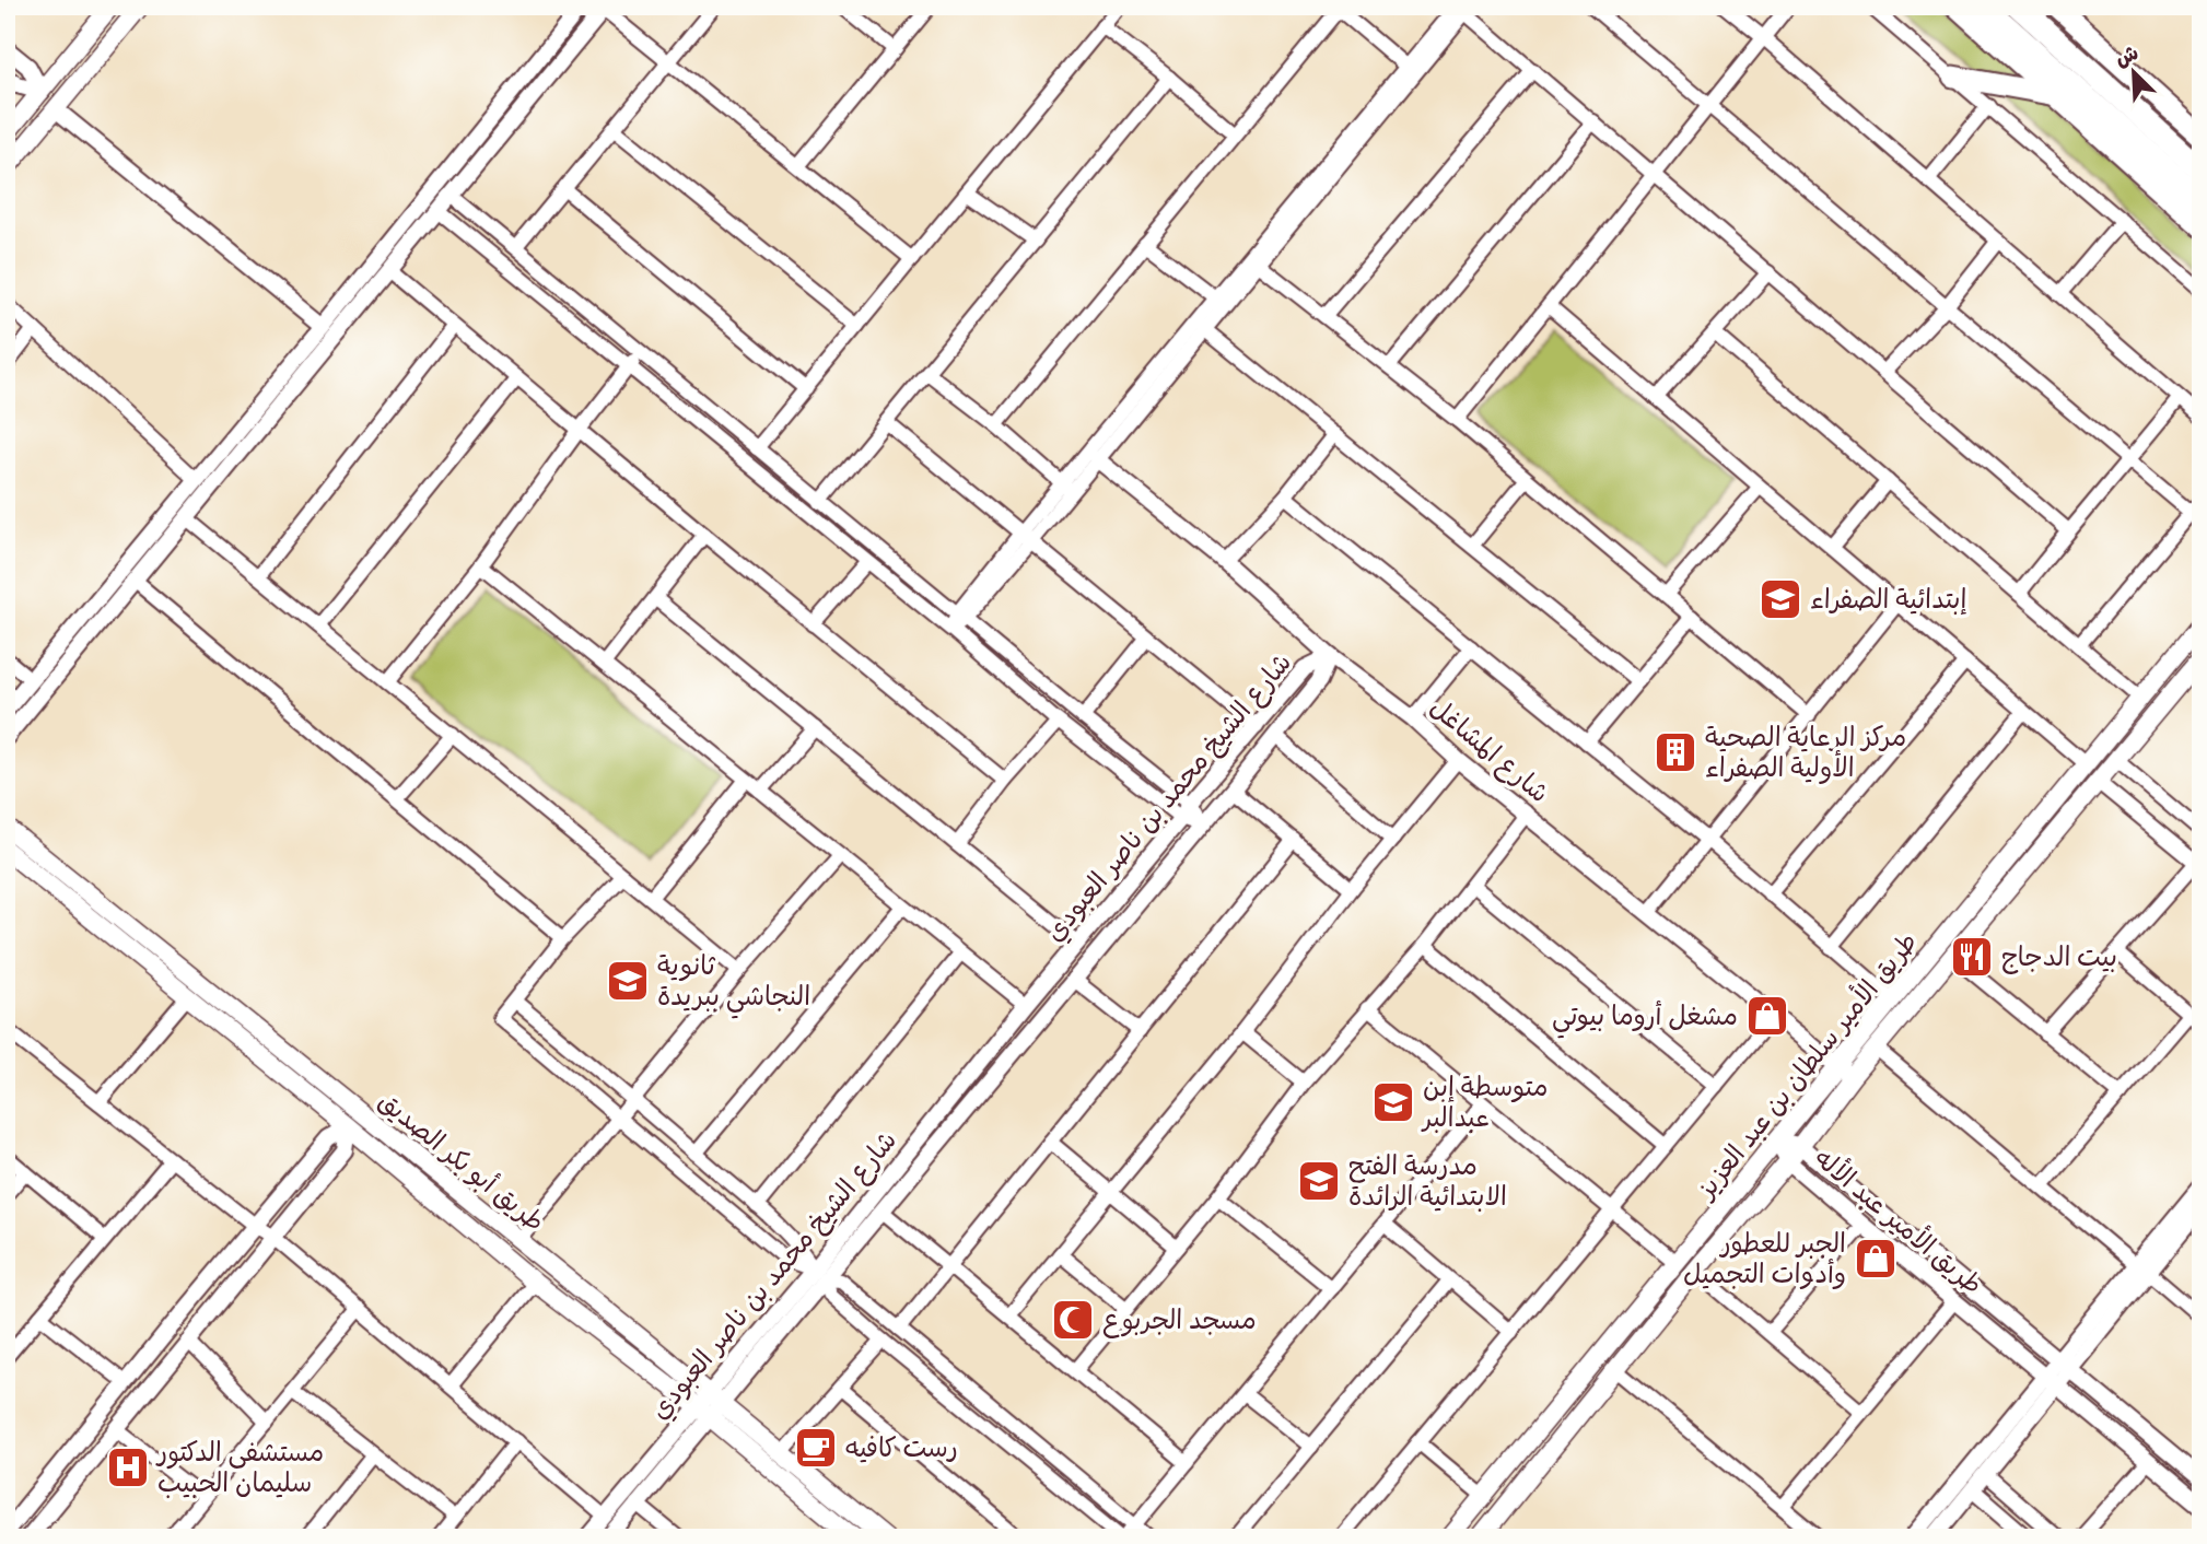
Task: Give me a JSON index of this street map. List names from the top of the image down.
{
  "streets": {
    "main road": ["طريق الأمير سلطان بن عبد العزيز", "طريق أبو بكر الصديق"],
    "street": ["شارع المشاغل", "شارع الشيخ محمد بن ناصر العبودي", "طريق الأمير عبد الأله"]
  },
  "crossings": [
    ["شارع المشاغل", "شارع الشيخ محمد بن ناصر العبودي"],
    ["شارع المشاغل", "طريق الأمير سلطان بن عبد العزيز"],
    ["شارع الشيخ محمد بن ناصر العبودي", "طريق أبو بكر الصديق"],
    ["طريق الأمير سلطان بن عبد العزيز", "طريق الأمير عبد الأله"]
  ],
  "places": {
    "school or university": [
      "إبتدائية الصفراء",
      "ثانوية النجاشي ببريدة",
      "متوسطة إبن عبدالبر",
      "مدرسة الفتح الابتدائية الرائدة"
    ],
    "building": ["مركز الرعاية الصحية الأولية الصفراء"],
    "restaurant": ["بيت الدجاج"],
    "shop": ["مشغل أروما بيوتي", "الجبر للعطور وأدوات التجميل"],
    "mosque": ["مسجد الجربوع"],
    "cafe": ["رست كافيه"],
    "hospital": ["مستشفى الدكتور سليمان الحبيب"]
  },
  "north": "top left"
}
